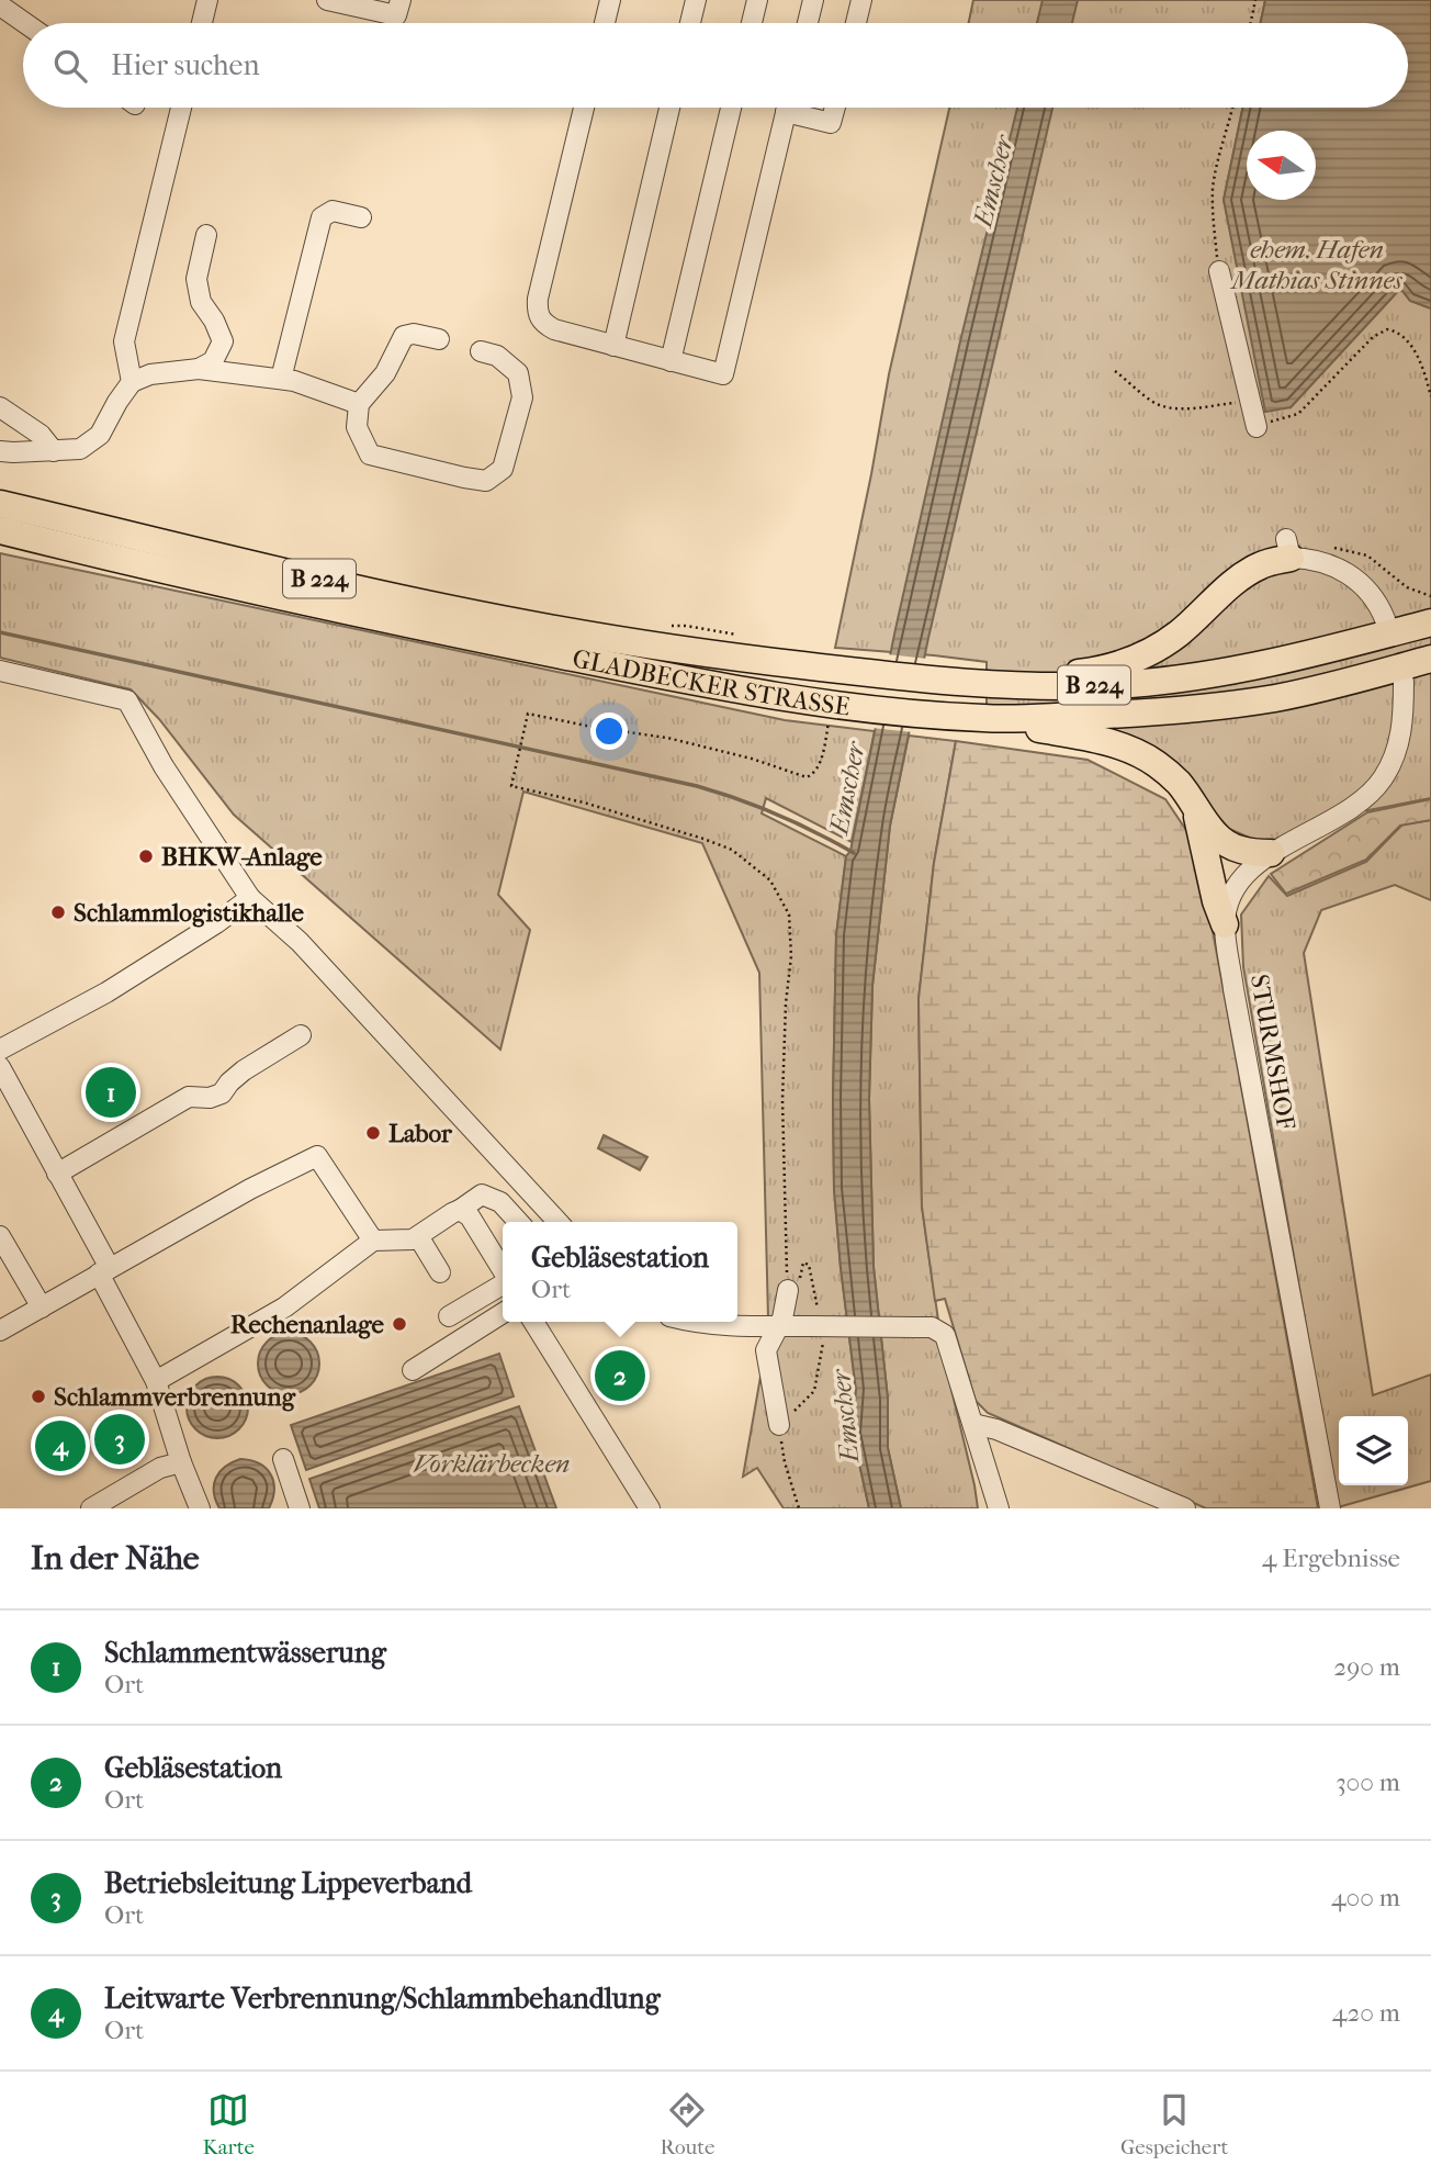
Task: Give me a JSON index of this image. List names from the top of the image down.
{
  "streets": {
    "highway": ["B 224", "GLADBECKER STRASSE"],
    "street": ["STURMSHOF"]
  },
  "water": ["Emscher", "ehem. Hafen Mathias Stinnes", "Vorklärbecken"],
  "places": [
    "BHKW-Anlage",
    "Schlammlogistikhalle",
    "Labor",
    "Rechenanlage",
    "Schlammverbrennung"
  ],
  "north": "left",
  "page": {
    "search": "Hier suchen",
    "pins": [
      "1",
      "2",
      "3",
      "4"
    ],
    "popup": ["Gebläsestation", "Ort"],
    "heading": ["In der Nähe", "4 Ergebnisse"],
    "list": [
      {
        "mark": "1",
        "name": "Schlammentwässerung",
        "note": "Ort",
        "value": "290 m"
      },
      {
        "mark": "2",
        "name": "Gebläsestation",
        "note": "Ort",
        "value": "300 m"
      },
      {
        "mark": "3",
        "name": "Betriebsleitung Lippeverband",
        "note": "Ort",
        "value": "400 m"
      },
      {
        "mark": "4",
        "name": "Leitwarte Verbrennung/Schlammbehandlung",
        "note": "Ort",
        "value": "420 m"
      }
    ],
    "nav": ["Karte", "Route", "Gespeichert"]
  }
}
